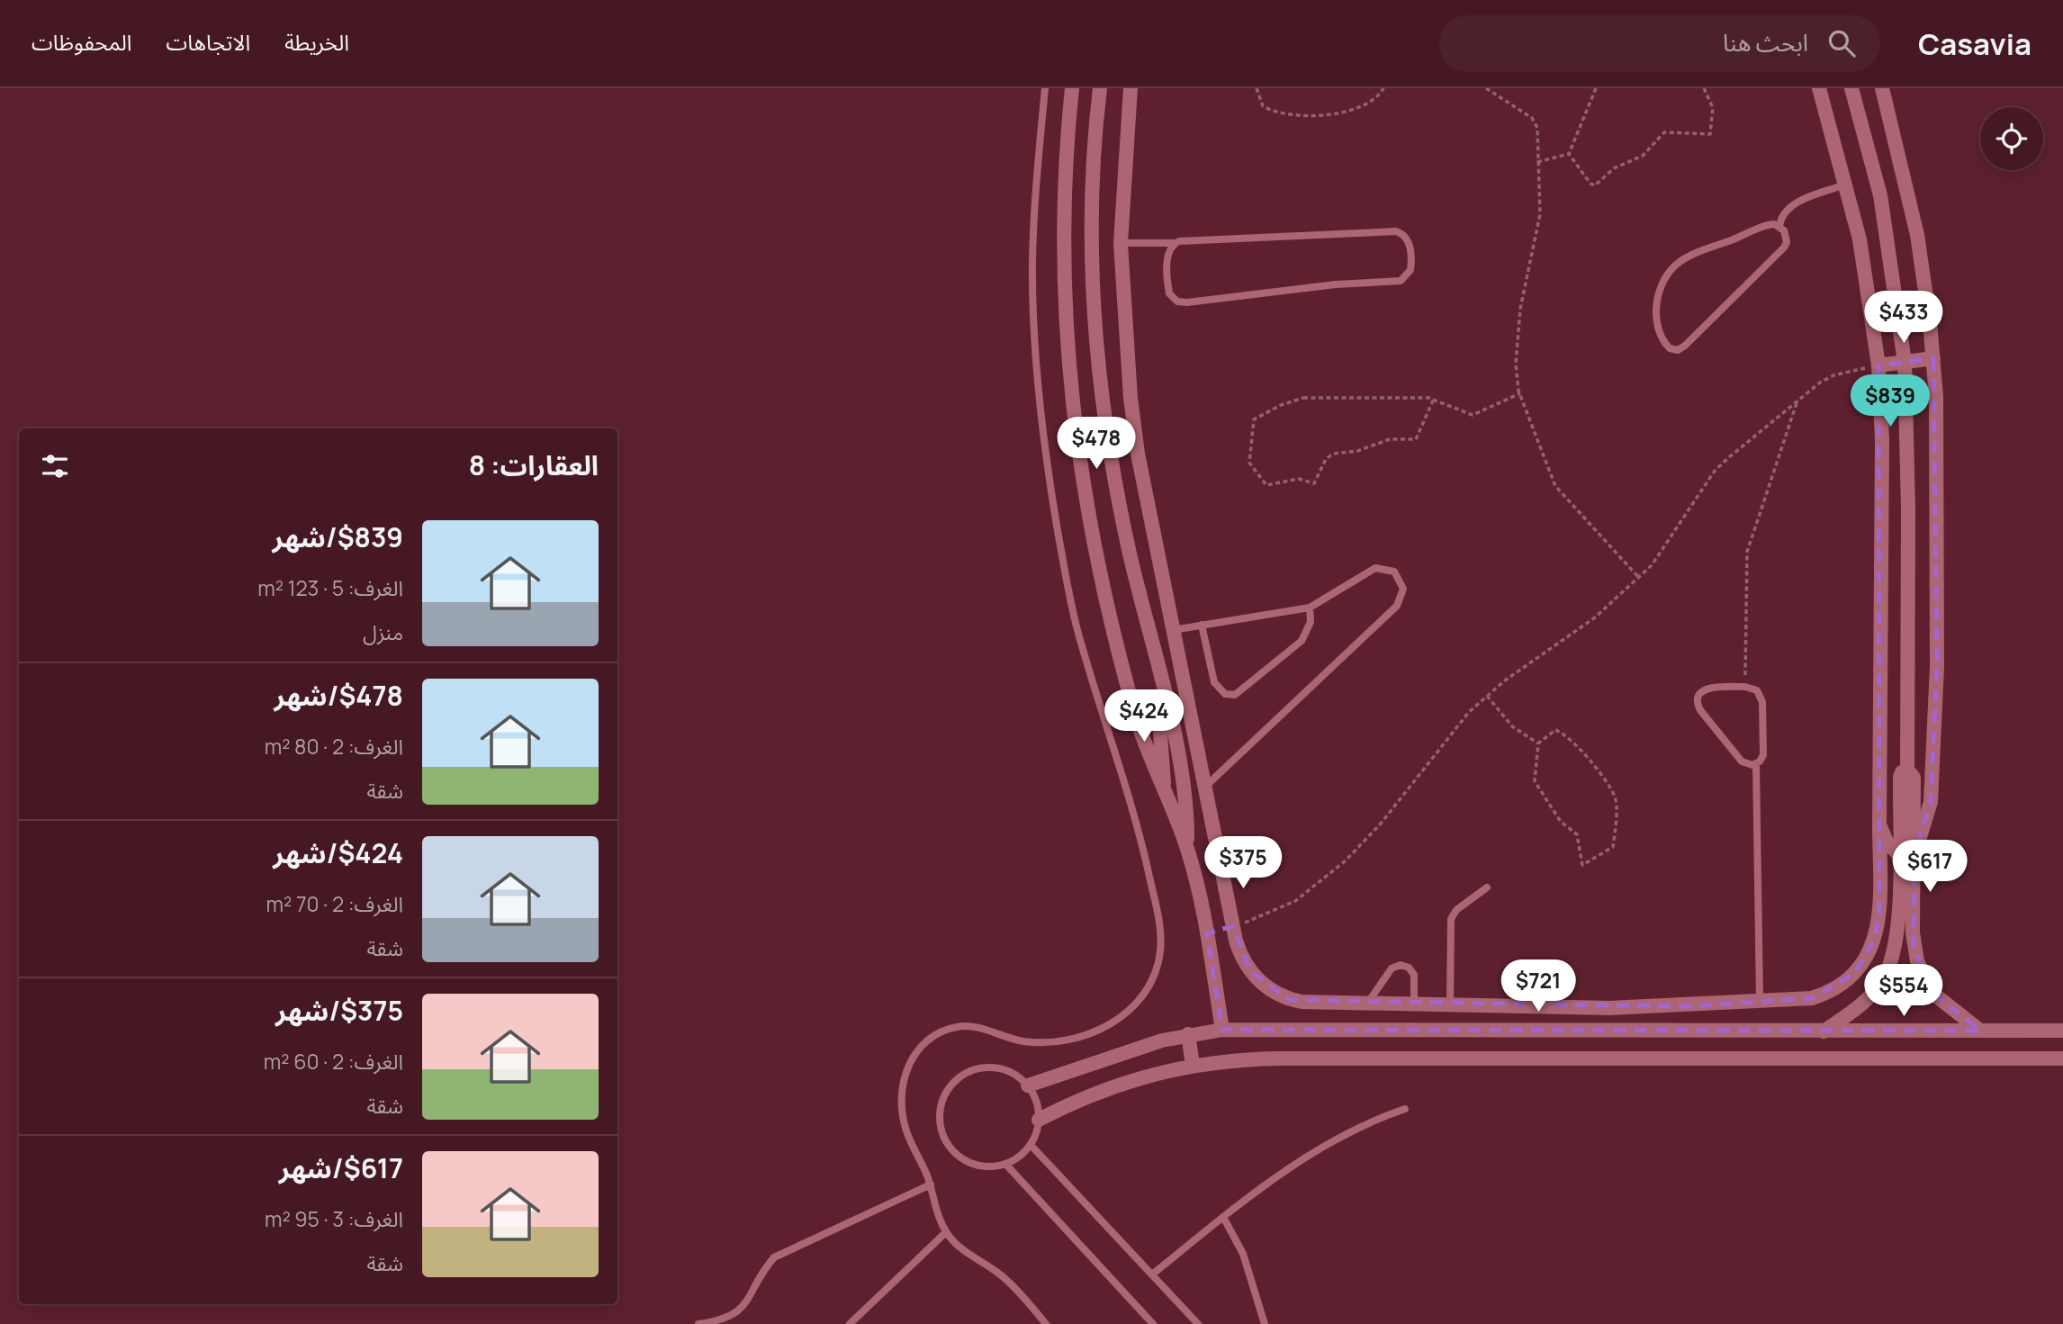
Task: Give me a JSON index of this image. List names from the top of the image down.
{
  "page": {
    "header": "Casavia",
    "search": "ابحث هنا",
    "nav": ["الخريطة", "الاتجاهات", "المحفوظات"],
    "price": [
      "$433",
      "$839",
      "$478",
      "$424",
      "$375",
      "$617",
      "$721",
      "$554"
    ],
    "heading": "العقارات: 8",
    "list": [
      {
        "name": "$839/شهر",
        "note": "الغرف: 5 · 123 m² · منزل"
      },
      {
        "name": "$478/شهر",
        "note": "الغرف: 2 · 80 m² · شقة"
      },
      {
        "name": "$424/شهر",
        "note": "الغرف: 2 · 70 m² · شقة"
      },
      {
        "name": "$375/شهر",
        "note": "الغرف: 2 · 60 m² · شقة"
      },
      {
        "name": "$617/شهر",
        "note": "الغرف: 3 · 95 m² · شقة"
      }
    ]
  }
}
